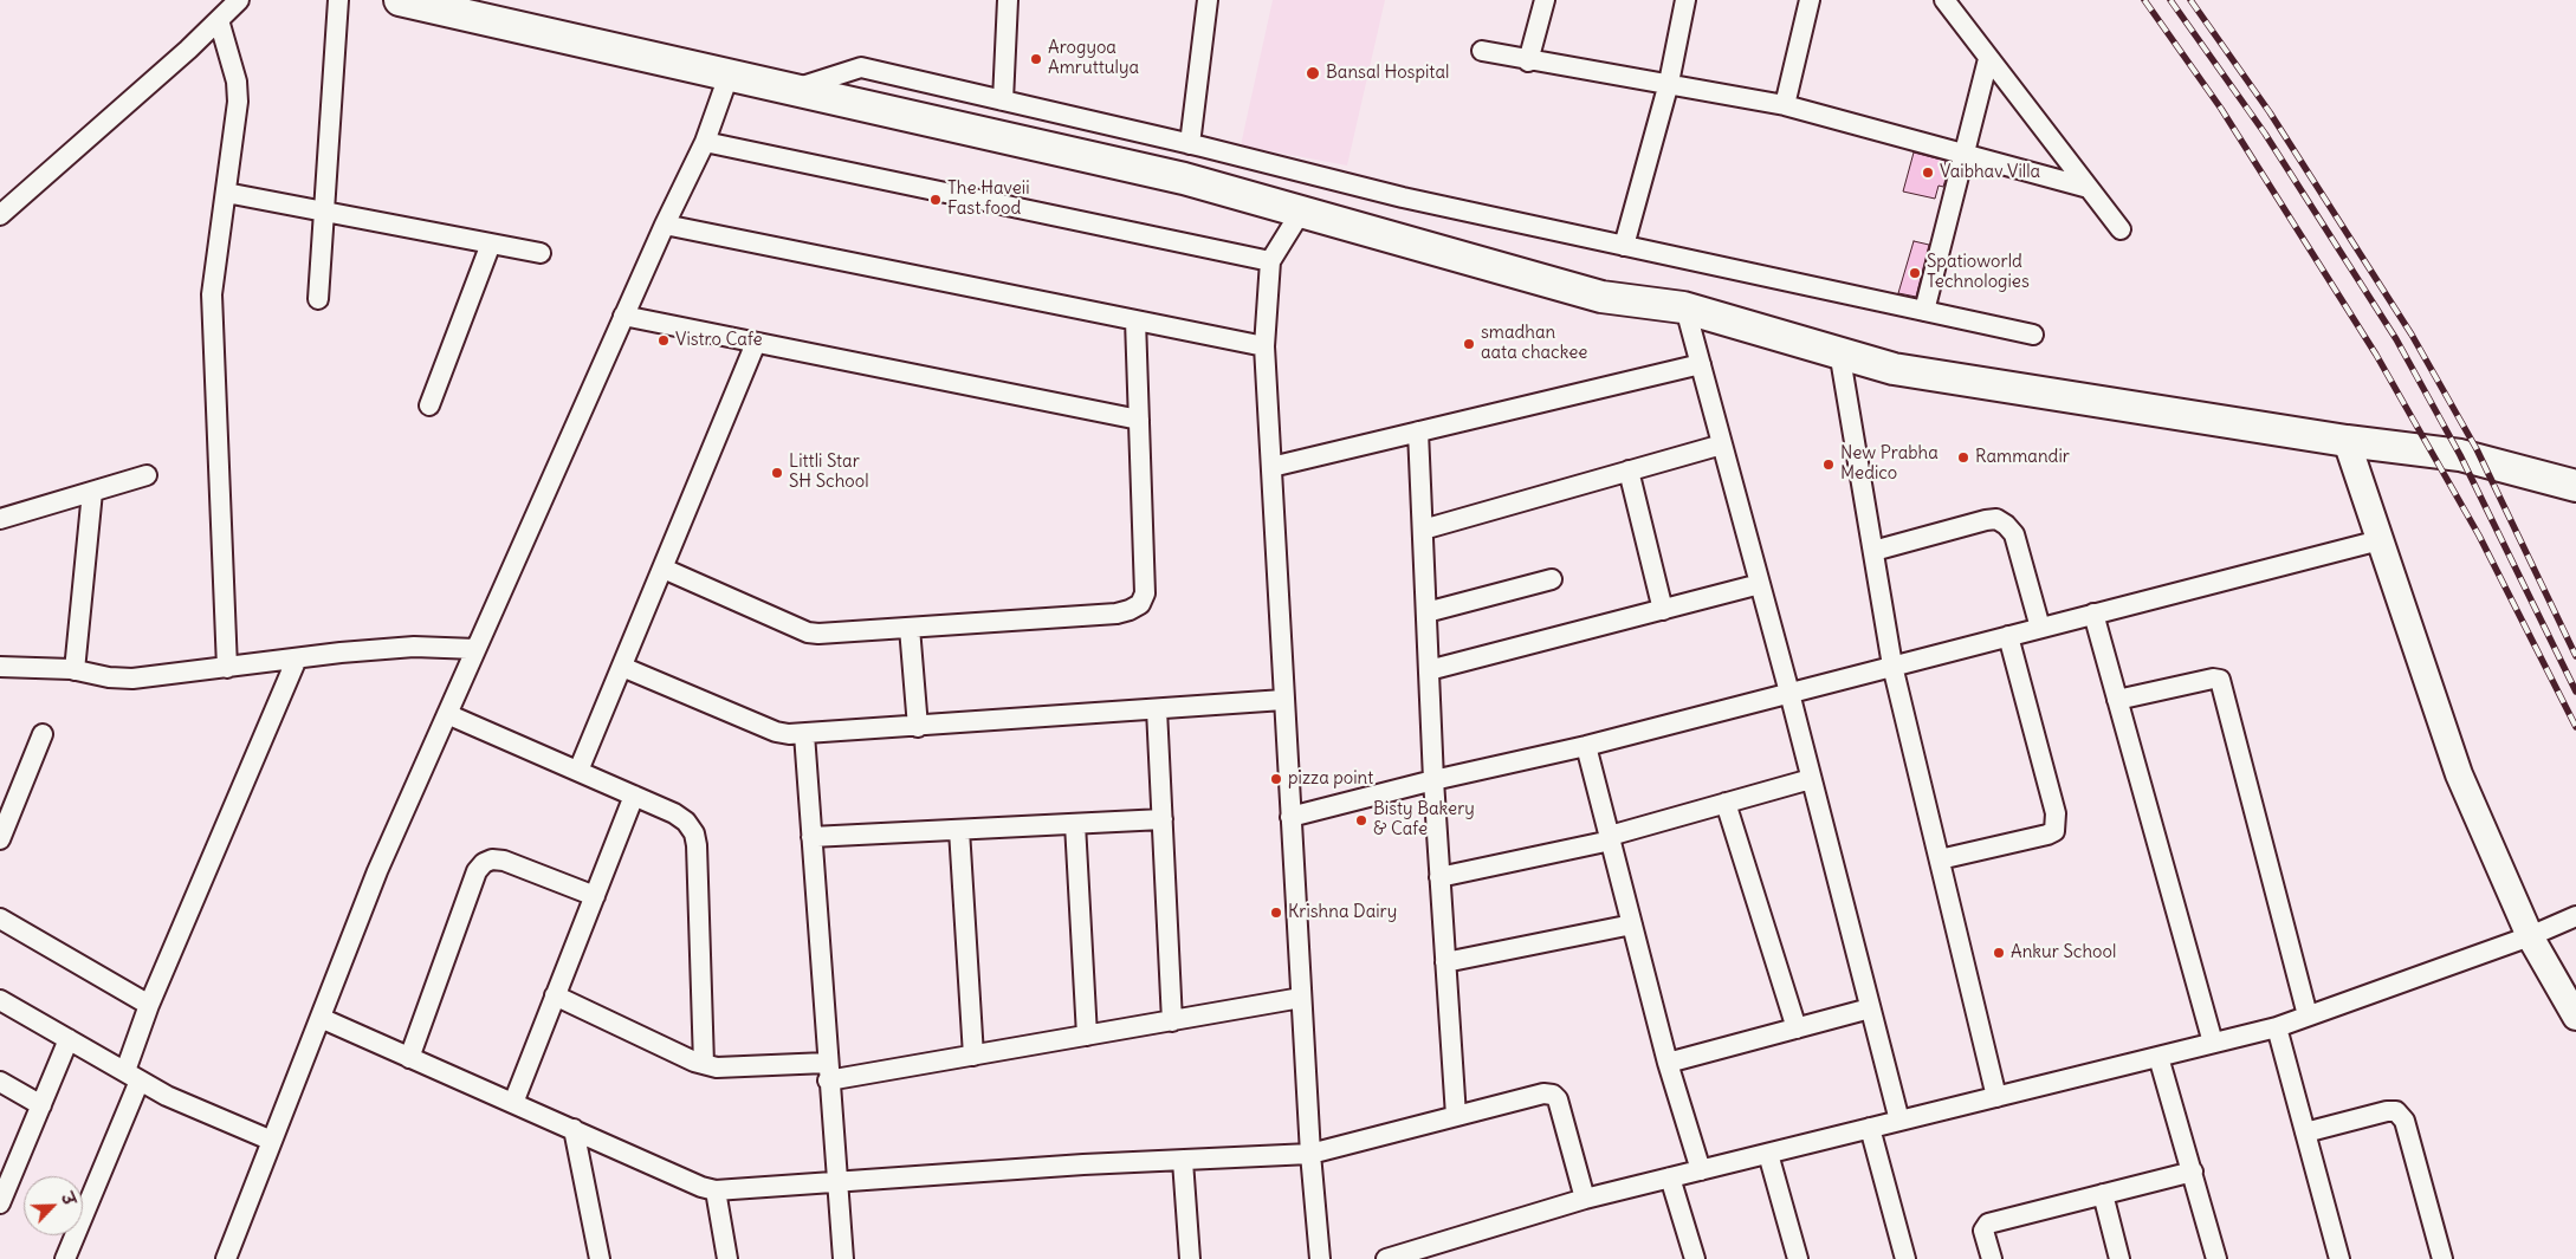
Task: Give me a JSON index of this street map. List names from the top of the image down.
{
  "places": [
    "Arogyoa Amruttulya",
    "Bansal Hospital",
    "Vaibhav Villa",
    "The Haveii Fast food",
    "Spatioworld Technologies",
    "Vistro Cafe",
    "smadhan aata chackee",
    "Rammandir",
    "New Prabha Medico",
    "Littli Star SH School",
    "pizza point",
    "Bisty Bakery & Cafe",
    "Krishna Dairy",
    "Ankur School"
  ],
  "north": "top right"
}
